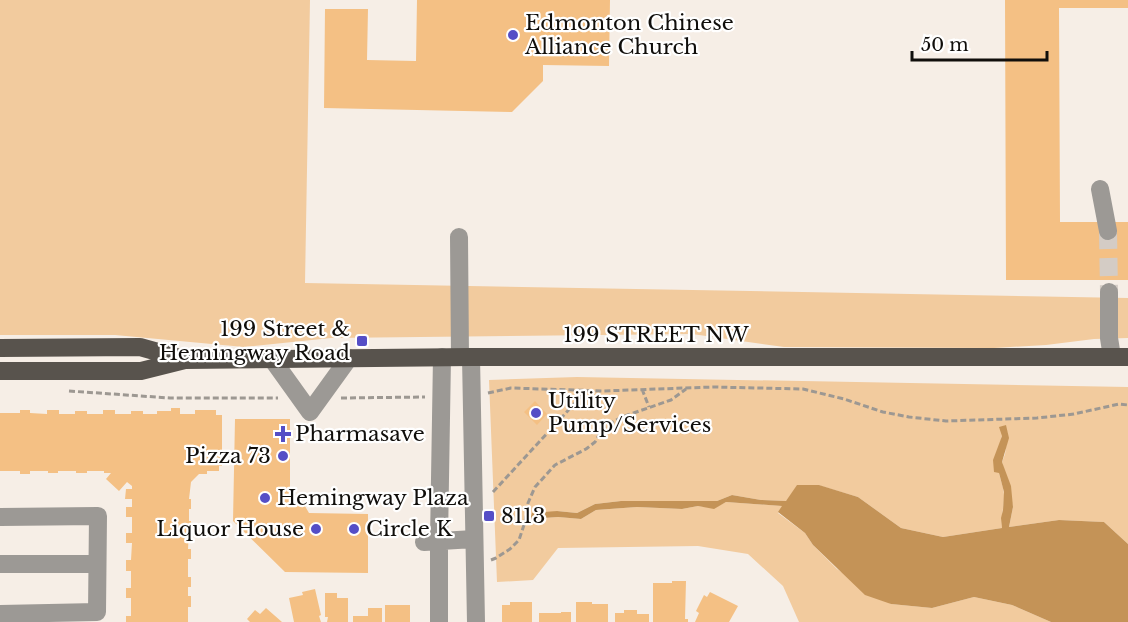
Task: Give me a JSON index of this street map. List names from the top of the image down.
{
  "streets": {
    "main road": ["199 STREET NW"]
  },
  "places": {
    "other": [
      "Edmonton Chinese Alliance Church",
      "Utility Pump/Services",
      "Pizza 73",
      "Hemingway Plaza",
      "Liquor House",
      "Circle K"
    ],
    "transit": ["199 Street & Hemingway Road", "8113"],
    "health": ["Pharmasave"]
  },
  "scale_bar": "50 m"
}
